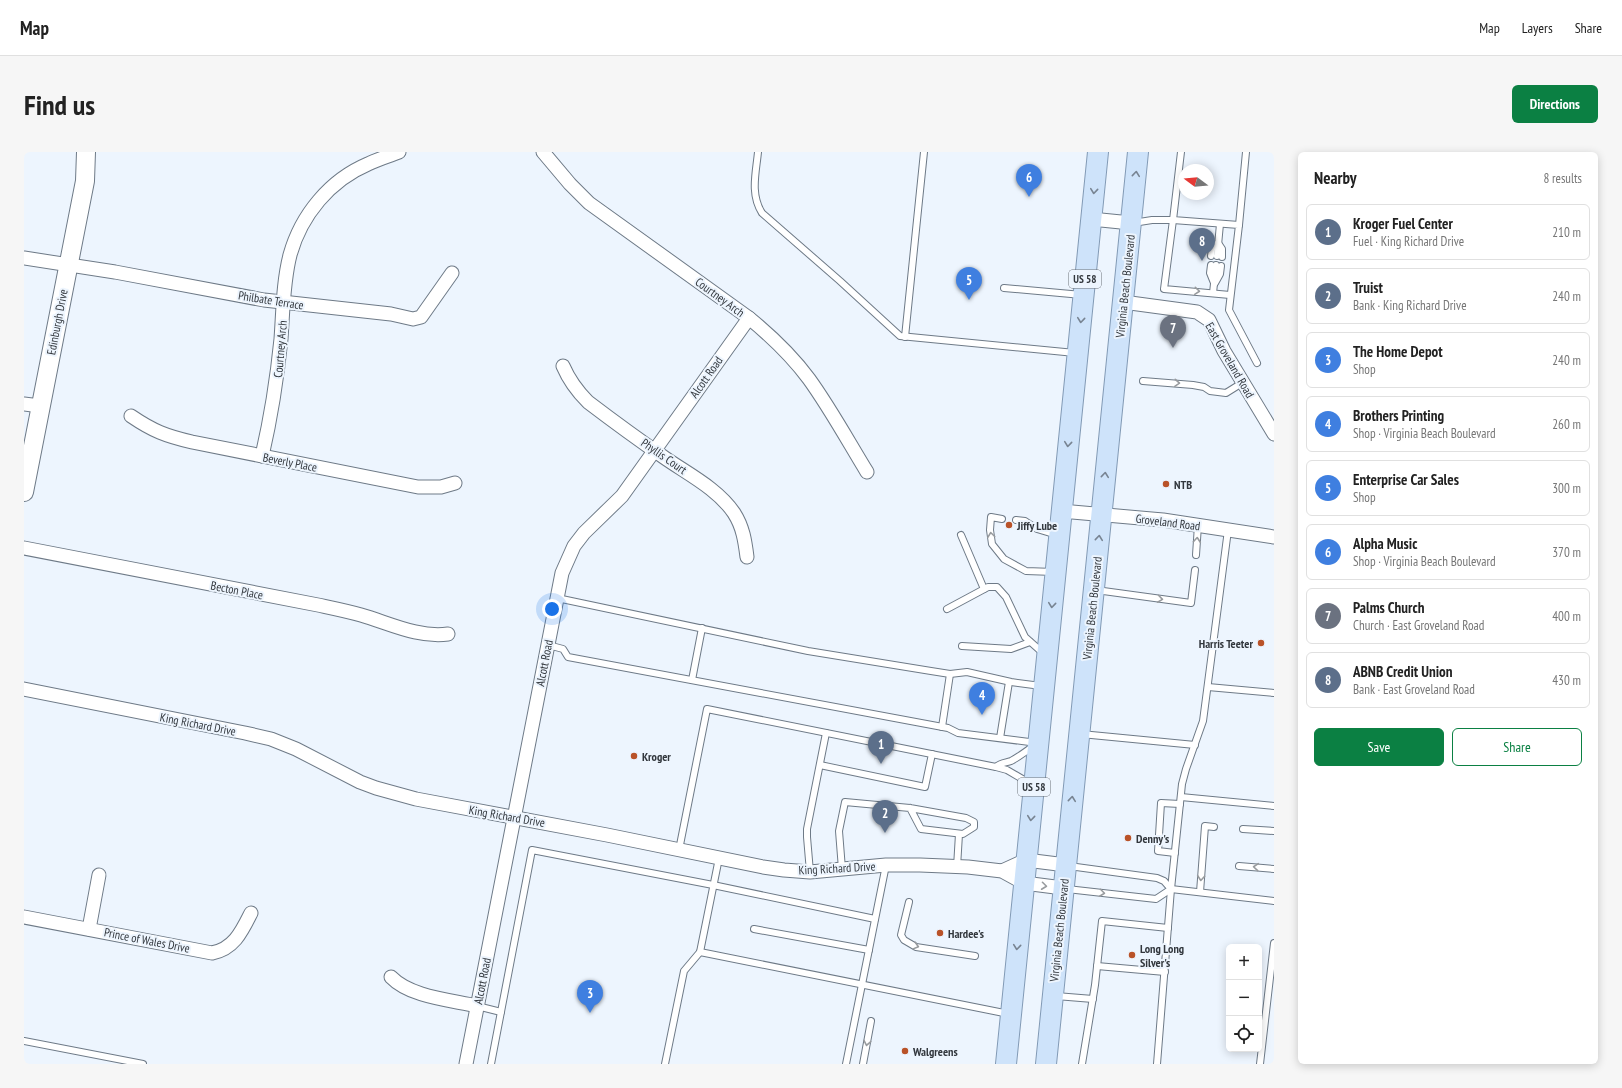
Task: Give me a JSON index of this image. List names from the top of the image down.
{
  "streets": {
    "main road": ["US 58", "Virginia Beach Boulevard"],
    "street": [
      "Courtney Arch",
      "Philbate Terrace",
      "Edinburgh Drive",
      "East Groveland Road",
      "Alcott Road",
      "Phyllis Court",
      "Beverly Place",
      "Groveland Road",
      "Becton Place",
      "King Richard Drive",
      "Prince of Wales Drive"
    ]
  },
  "crossings": [
    ["US 58", "Groveland Road"],
    ["US 58", "King Richard Drive"],
    ["Virginia Beach Boulevard", "East Groveland Road"],
    ["Virginia Beach Boulevard", "Groveland Road"],
    ["Virginia Beach Boulevard", "King Richard Drive"],
    ["Courtney Arch", "Philbate Terrace"],
    ["Courtney Arch", "Alcott Road"],
    ["Courtney Arch", "Beverly Place"],
    ["Philbate Terrace", "Edinburgh Drive"],
    ["Alcott Road", "Phyllis Court"],
    ["Alcott Road", "King Richard Drive"]
  ],
  "places": [
    "NTB",
    "Jiffy Lube",
    "Harris Teeter",
    "Kroger",
    "Denny's",
    "Hardee's",
    "Long Long Silver's",
    "Walgreens"
  ],
  "north": "left",
  "page": {
    "header": "Map",
    "nav": ["Map", "Layers", "Share"],
    "buttons": [
      "Directions",
      ["Save", "Share"]
    ],
    "title": "Find us",
    "heading": ["Nearby", "8 results"],
    "pins": [
      "6",
      "8",
      "5",
      "7",
      "4",
      "1",
      "2",
      "3"
    ],
    "list": [
      {
        "mark": "1",
        "name": "Kroger Fuel Center",
        "note": "Fuel · King Richard Drive",
        "value": "210 m"
      },
      {
        "mark": "2",
        "name": "Truist",
        "note": "Bank · King Richard Drive",
        "value": "240 m"
      },
      {
        "mark": "3",
        "name": "The Home Depot",
        "note": "Shop",
        "value": "240 m"
      },
      {
        "mark": "4",
        "name": "Brothers Printing",
        "note": "Shop · Virginia Beach Boulevard",
        "value": "260 m"
      },
      {
        "mark": "5",
        "name": "Enterprise Car Sales",
        "note": "Shop",
        "value": "300 m"
      },
      {
        "mark": "6",
        "name": "Alpha Music",
        "note": "Shop · Virginia Beach Boulevard",
        "value": "370 m"
      },
      {
        "mark": "7",
        "name": "Palms Church",
        "note": "Church · East Groveland Road",
        "value": "400 m"
      },
      {
        "mark": "8",
        "name": "ABNB Credit Union",
        "note": "Bank · East Groveland Road",
        "value": "430 m"
      }
    ],
    "map_buttons": ["+", "−"]
  }
}
